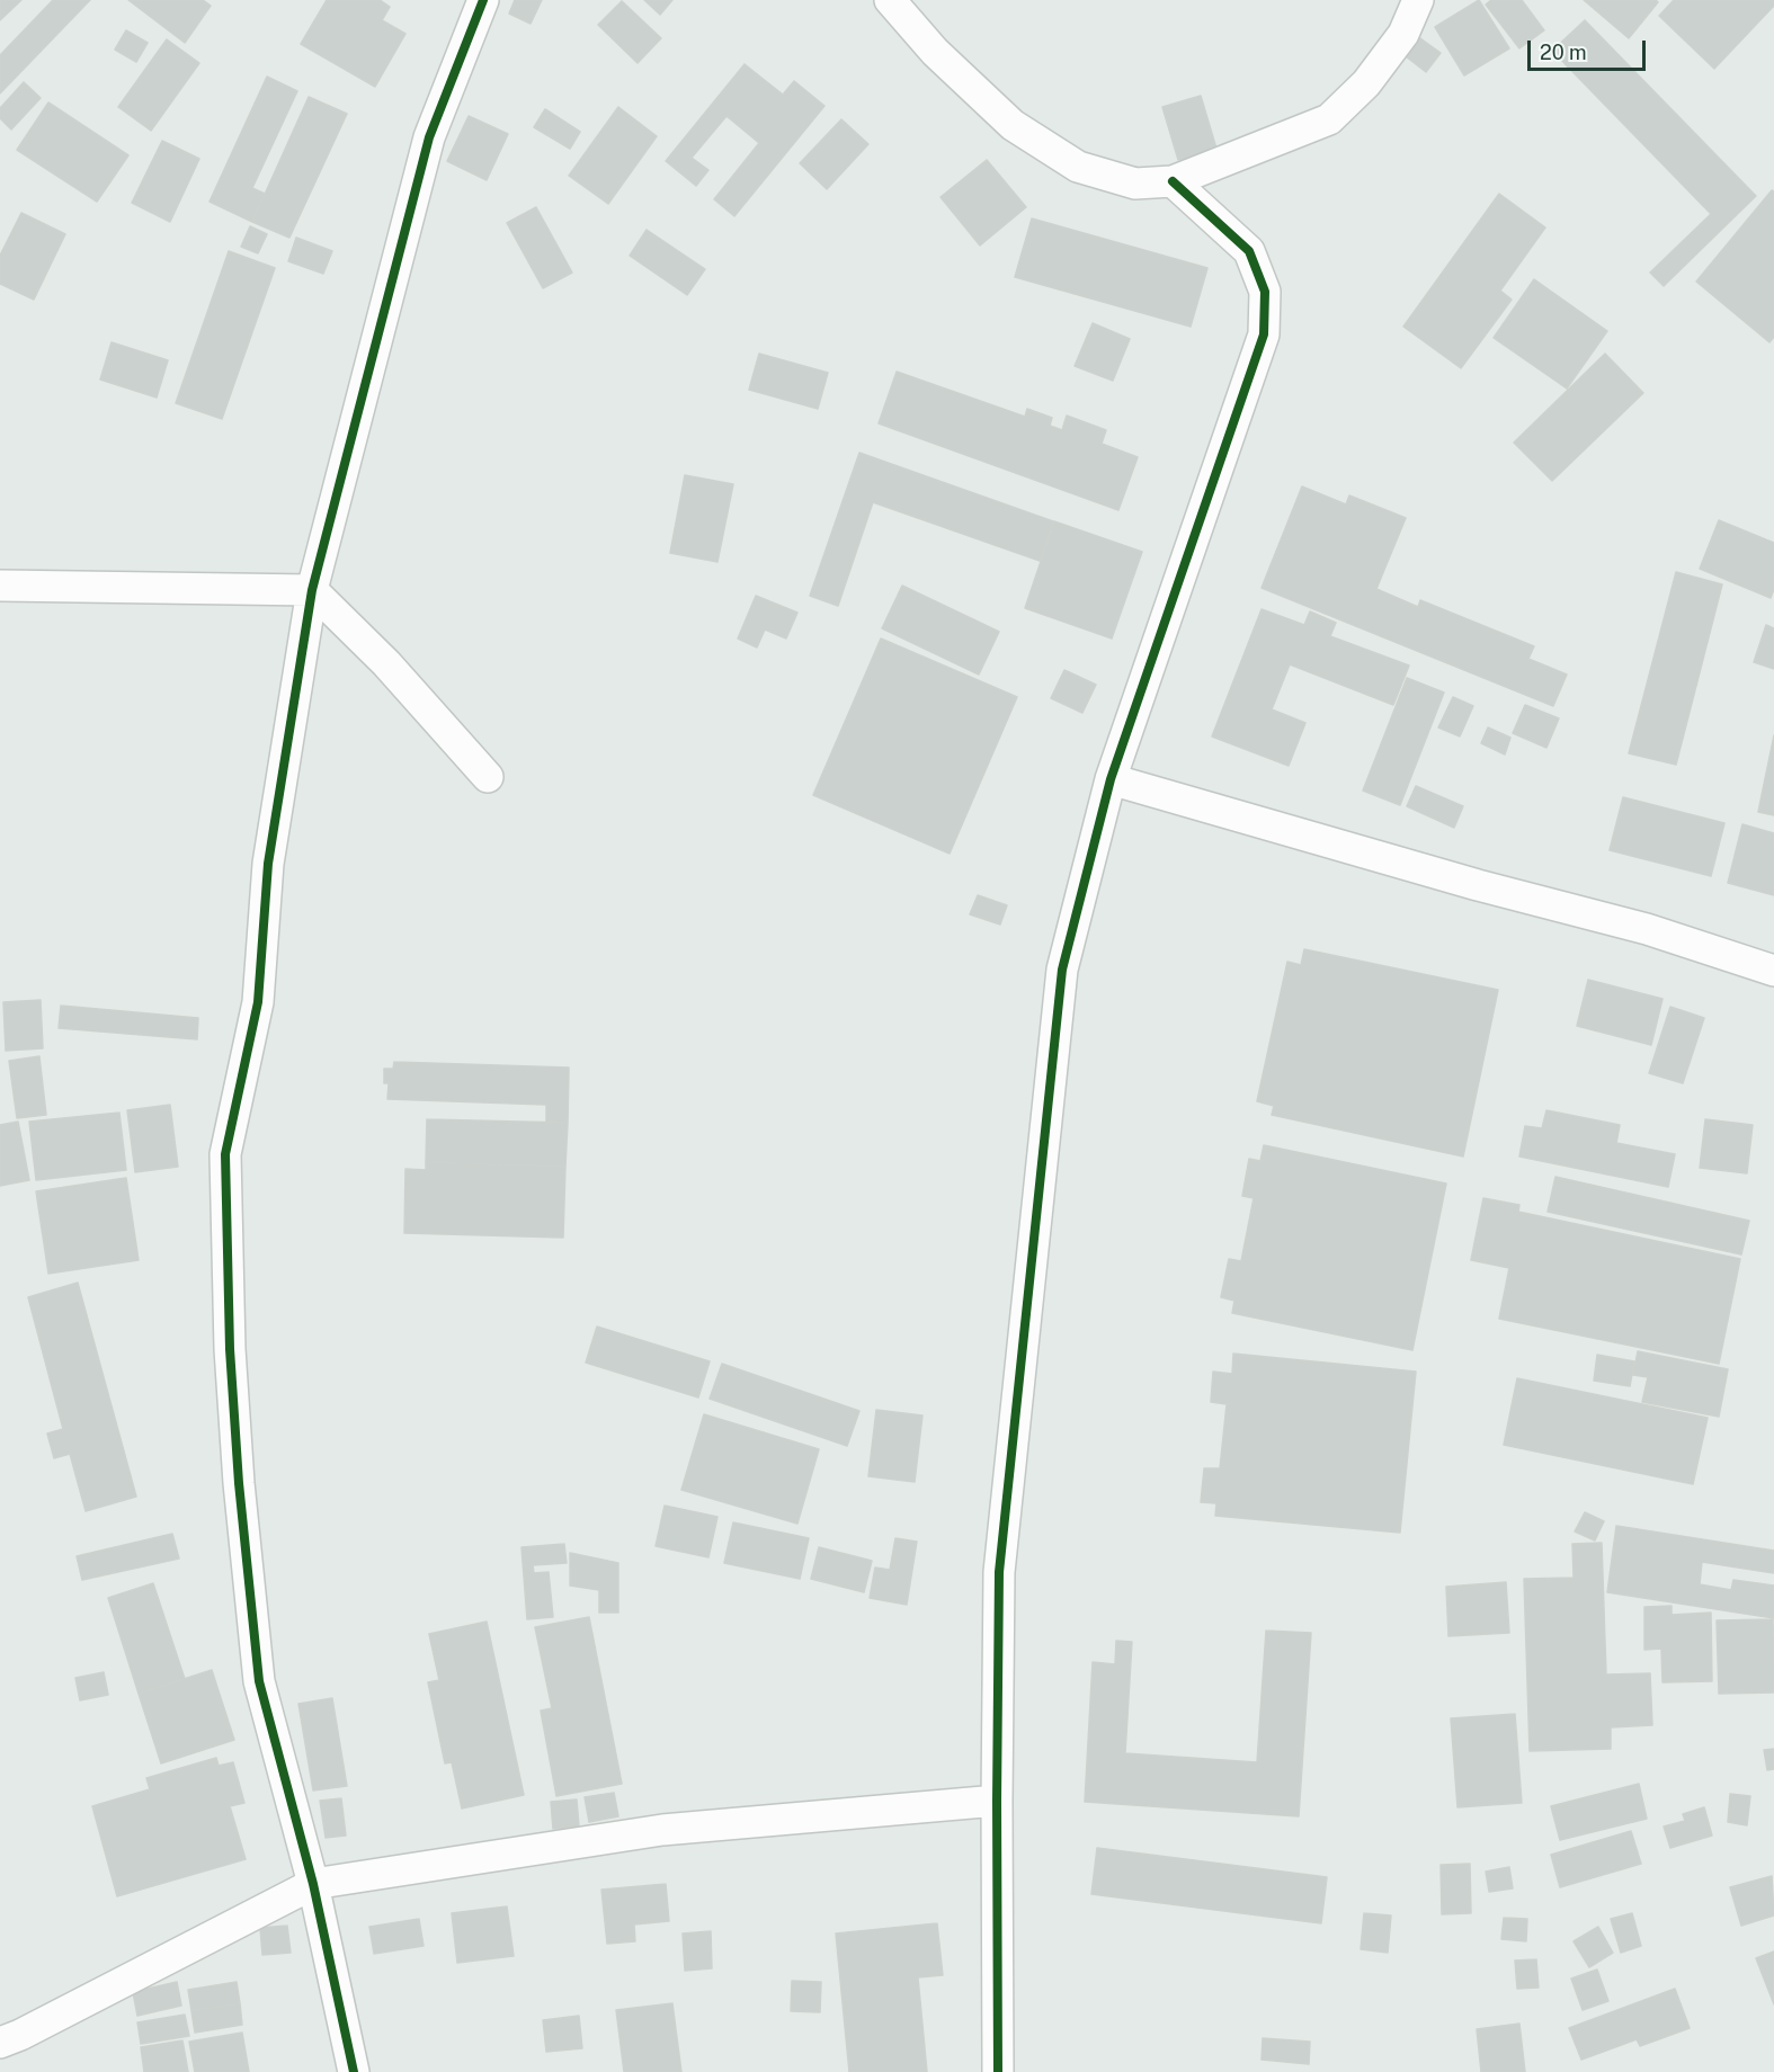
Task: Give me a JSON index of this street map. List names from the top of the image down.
{
  "scale_bar": "20 m"
}
